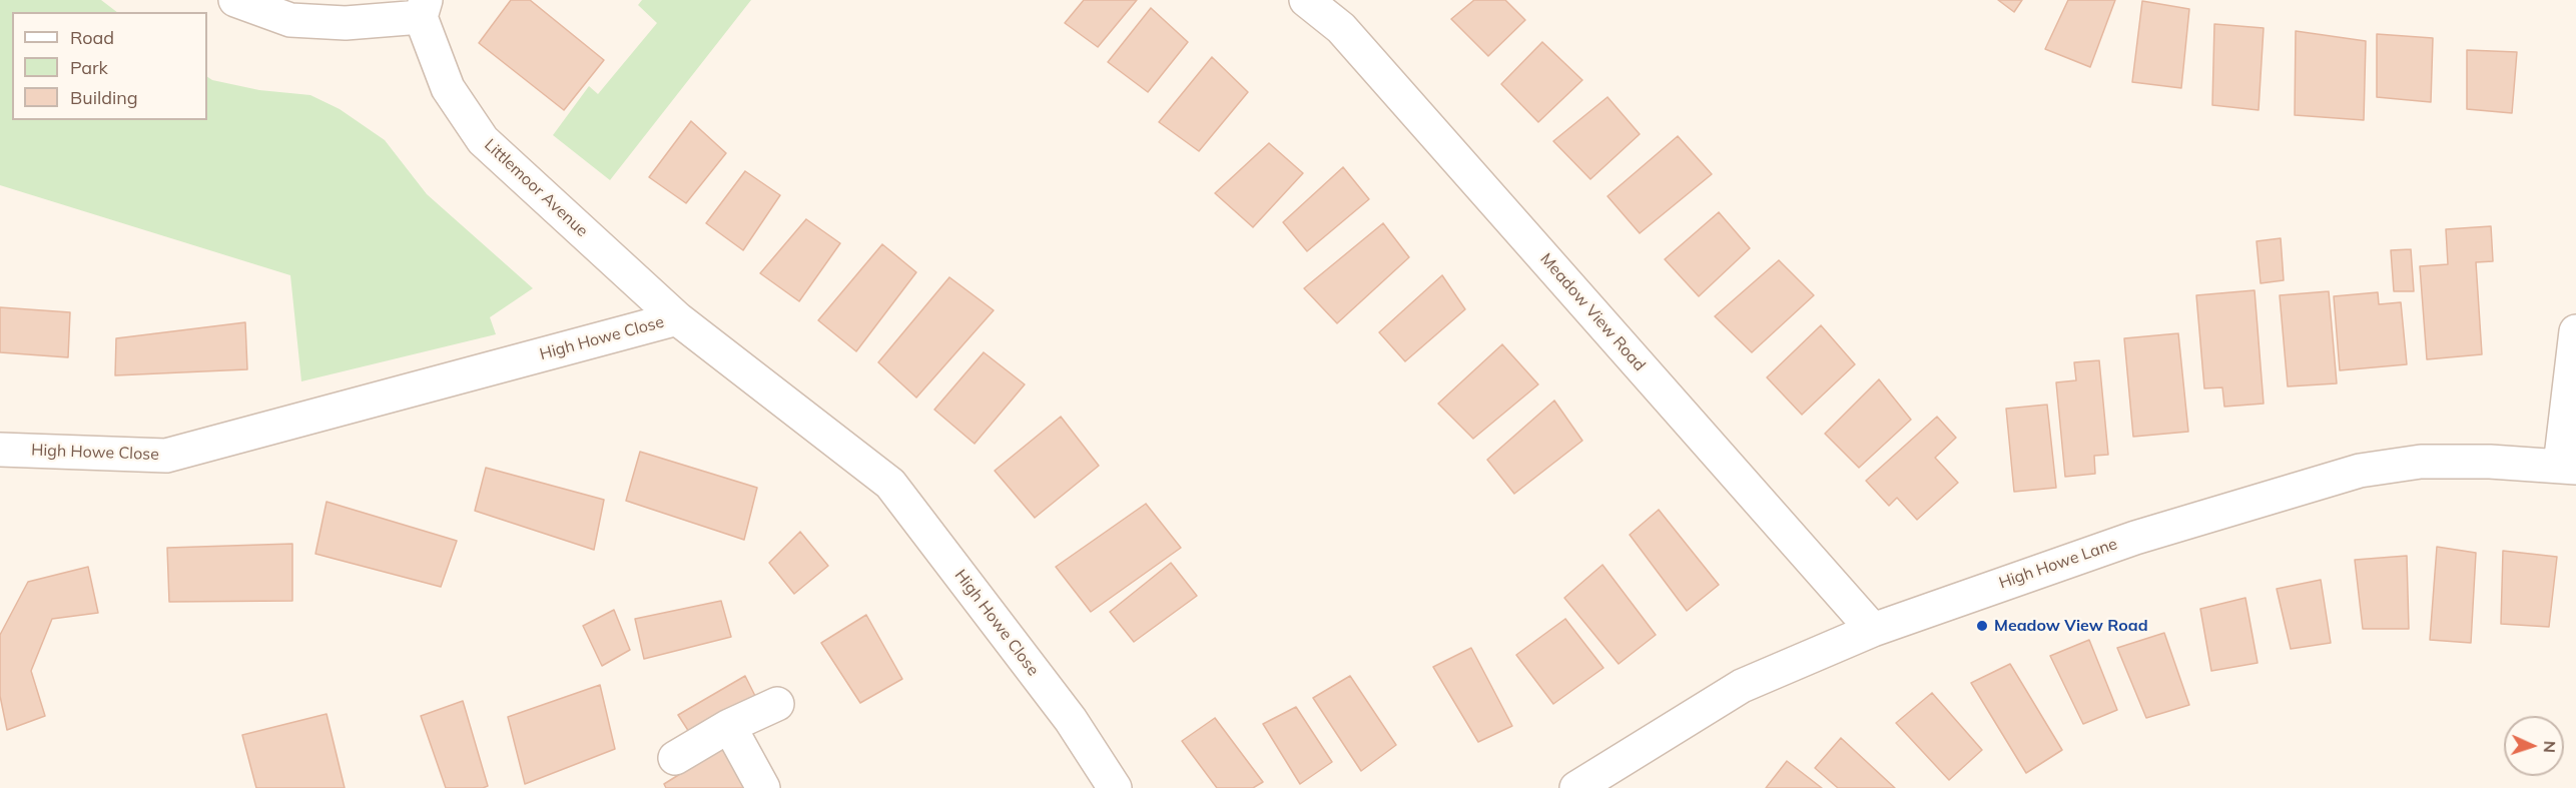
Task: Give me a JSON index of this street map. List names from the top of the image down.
{
  "streets": {
    "street": [
      "Littlemoor Avenue",
      "Meadow View Road",
      "High Howe Close",
      "High Howe Lane"
    ]
  },
  "crossings": [
    ["Littlemoor Avenue", "High Howe Close"],
    ["Meadow View Road", "High Howe Lane"]
  ],
  "places": ["Meadow View Road"],
  "legend": ["Road", "Park", "Building"],
  "north": "right"
}
